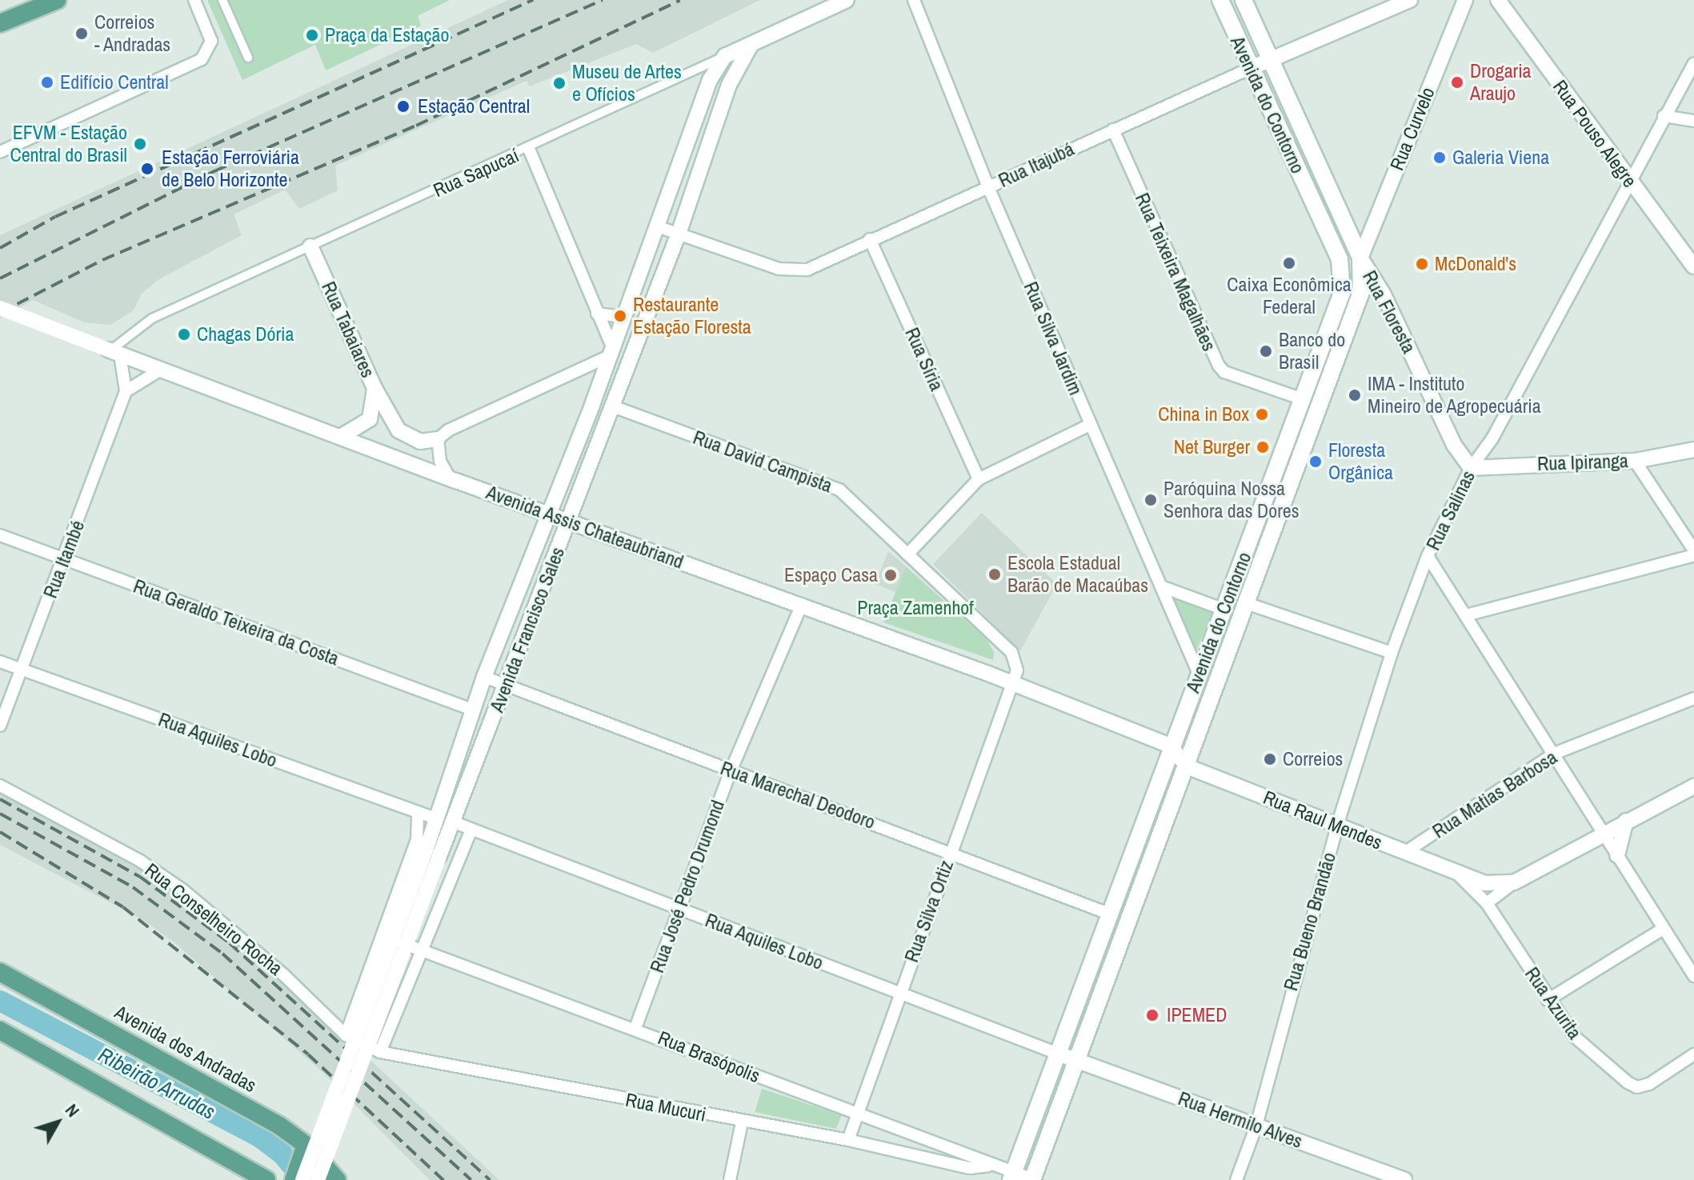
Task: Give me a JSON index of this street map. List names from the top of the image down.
{
  "streets": {
    "main road": ["Avenida do Contorno", "Avenida dos Andradas"],
    "street": [
      "Rua Curvelo",
      "Rua Pouso Alegre",
      "Rua Itajubá",
      "Rua Sapucaí",
      "Rua Teixeira Magalhães",
      "Rua Floresta",
      "Rua Tabaiares",
      "Rua Silva Jardim",
      "Rua Síria",
      "Rua David Campista",
      "Rua Ipiranga",
      "Rua Salinas",
      "Avenida Assis Chateaubriand",
      "Rua Itambé",
      "Rua Geraldo Teixeira da Costa",
      "Avenida Francisco Sales",
      "Rua Aquiles Lobo",
      "Rua Matias Barbosa",
      "Rua Marechal Deodoro",
      "Rua Raul Mendes",
      "Rua José Pedro Drumond",
      "Rua Silva Ortiz",
      "Rua Conselheiro Rocha",
      "Rua Bueno Brandão",
      "Rua Azurita",
      "Rua Brasópolis",
      "Rua Mucuri",
      "Rua Hermilo Alves"
    ]
  },
  "crossings": [
    ["Avenida do Contorno", "Rua Curvelo"],
    ["Avenida do Contorno", "Rua Itajubá"],
    ["Avenida do Contorno", "Rua Teixeira Magalhães"],
    ["Avenida do Contorno", "Rua Floresta"],
    ["Avenida do Contorno", "Rua Silva Jardim"],
    ["Avenida do Contorno", "Avenida Assis Chateaubriand"],
    ["Avenida do Contorno", "Rua Aquiles Lobo"],
    ["Avenida do Contorno", "Rua Marechal Deodoro"],
    ["Avenida do Contorno", "Rua Raul Mendes"],
    ["Avenida do Contorno", "Rua Brasópolis"],
    ["Avenida do Contorno", "Rua Hermilo Alves"],
    ["Rua Curvelo", "Rua Floresta"],
    ["Rua Pouso Alegre", "Rua Salinas"],
    ["Rua Itajubá", "Rua Teixeira Magalhães"],
    ["Rua Itajubá", "Rua Silva Jardim"],
    ["Rua Itajubá", "Rua Síria"],
    ["Rua Itajubá", "Avenida Francisco Sales"],
    ["Rua Sapucaí", "Rua Tabaiares"],
    ["Rua Sapucaí", "Avenida Assis Chateaubriand"],
    ["Rua Sapucaí", "Rua Itambé"],
    ["Rua Sapucaí", "Avenida Francisco Sales"],
    ["Rua Floresta", "Rua Ipiranga"],
    ["Rua Floresta", "Rua Salinas"],
    ["Rua Tabaiares", "Avenida Assis Chateaubriand"],
    ["Rua David Campista", "Avenida Assis Chateaubriand"],
    ["Rua David Campista", "Avenida Francisco Sales"],
    ["Rua David Campista", "Rua Silva Ortiz"],
    ["Rua Ipiranga", "Rua Salinas"],
    ["Rua Salinas", "Rua Matias Barbosa"],
    ["Rua Salinas", "Rua Bueno Brandão"],
    ["Avenida Assis Chateaubriand", "Rua Itambé"],
    ["Avenida Assis Chateaubriand", "Avenida Francisco Sales"],
    ["Avenida Assis Chateaubriand", "Rua Raul Mendes"],
    ["Avenida Assis Chateaubriand", "Rua José Pedro Drumond"],
    ["Avenida Assis Chateaubriand", "Rua Silva Ortiz"],
    ["Rua Itambé", "Rua Geraldo Teixeira da Costa"],
    ["Rua Itambé", "Rua Aquiles Lobo"],
    ["Rua Geraldo Teixeira da Costa", "Avenida Francisco Sales"],
    ["Avenida Francisco Sales", "Rua Aquiles Lobo"],
    ["Avenida Francisco Sales", "Rua Marechal Deodoro"],
    ["Avenida Francisco Sales", "Avenida dos Andradas"],
    ["Rua Aquiles Lobo", "Rua José Pedro Drumond"],
    ["Rua Aquiles Lobo", "Rua Silva Ortiz"],
    ["Rua Aquiles Lobo", "Rua Hermilo Alves"],
    ["Rua Matias Barbosa", "Rua Raul Mendes"],
    ["Rua Marechal Deodoro", "Rua José Pedro Drumond"],
    ["Rua Marechal Deodoro", "Rua Silva Ortiz"],
    ["Rua Raul Mendes", "Rua Bueno Brandão"],
    ["Rua Raul Mendes", "Rua Azurita"],
    ["Rua José Pedro Drumond", "Rua Brasópolis"],
    ["Rua Silva Ortiz", "Rua Brasópolis"],
    ["Rua Silva Ortiz", "Rua Mucuri"],
    ["Rua Conselheiro Rocha", "Rua Mucuri"],
    ["Rua Bueno Brandão", "Rua Hermilo Alves"],
    ["Rua Brasópolis", "Rua Mucuri"]
  ],
  "water": ["Ribeirão Arrudas"],
  "parks": ["Praça Zamenhof"],
  "places": [
    "Correios - Andradas",
    "Praça da Estação",
    "Edifício Central",
    "Drogaria Araujo",
    "Museu de Artes e Ofícios",
    "Estação Central",
    "EFVM - Estação Central do Brasil",
    "Galeria Viena",
    "Estação Ferroviária de Belo Horizonte",
    "Caixa Econômica Federal",
    "McDonald's",
    "Restaurante Estação Floresta",
    "Chagas Dória",
    "Banco do Brasil",
    "IMA - Instituto Mineiro de Agropecuária",
    "China in Box",
    "Net Burger",
    "Floresta Orgânica",
    "Paróquina Nossa Senhora das Dores",
    "Escola Estadual Barão de Macaúbas",
    "Espaço Casa",
    "Correios",
    "IPEMED"
  ],
  "north": "top right"
}
